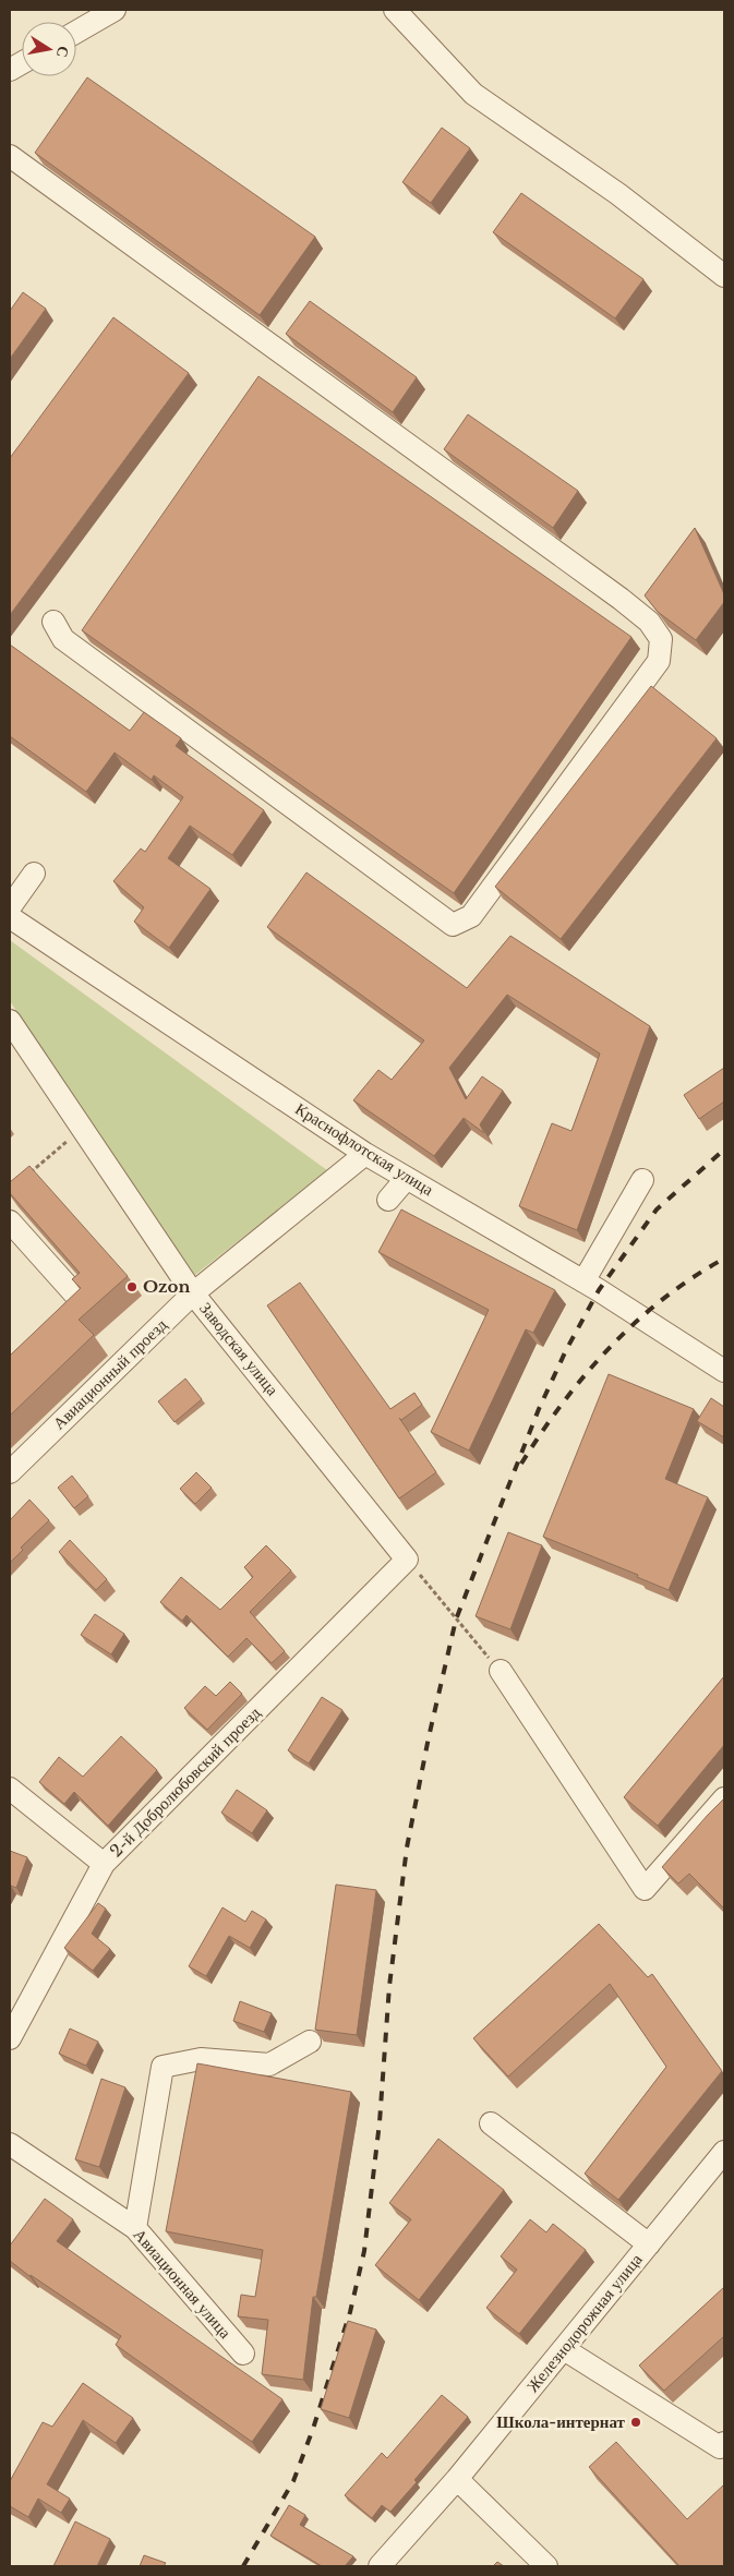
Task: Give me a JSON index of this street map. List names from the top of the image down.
{
  "streets": {
    "street": [
      "Краснофлотская улица",
      "Заводская улица",
      "Авиационный проезд",
      "2-й Добролюбовский проезд",
      "Авиационная улица",
      "Железнодорожная улица"
    ]
  },
  "crossings": [
    ["Краснофлотская улица", "Авиационный проезд"],
    ["Заводская улица", "Авиационный проезд"],
    ["Заводская улица", "2-й Добролюбовский проезд"]
  ],
  "places": ["Ozon", "Школа-интернат"],
  "north": "right"
}
